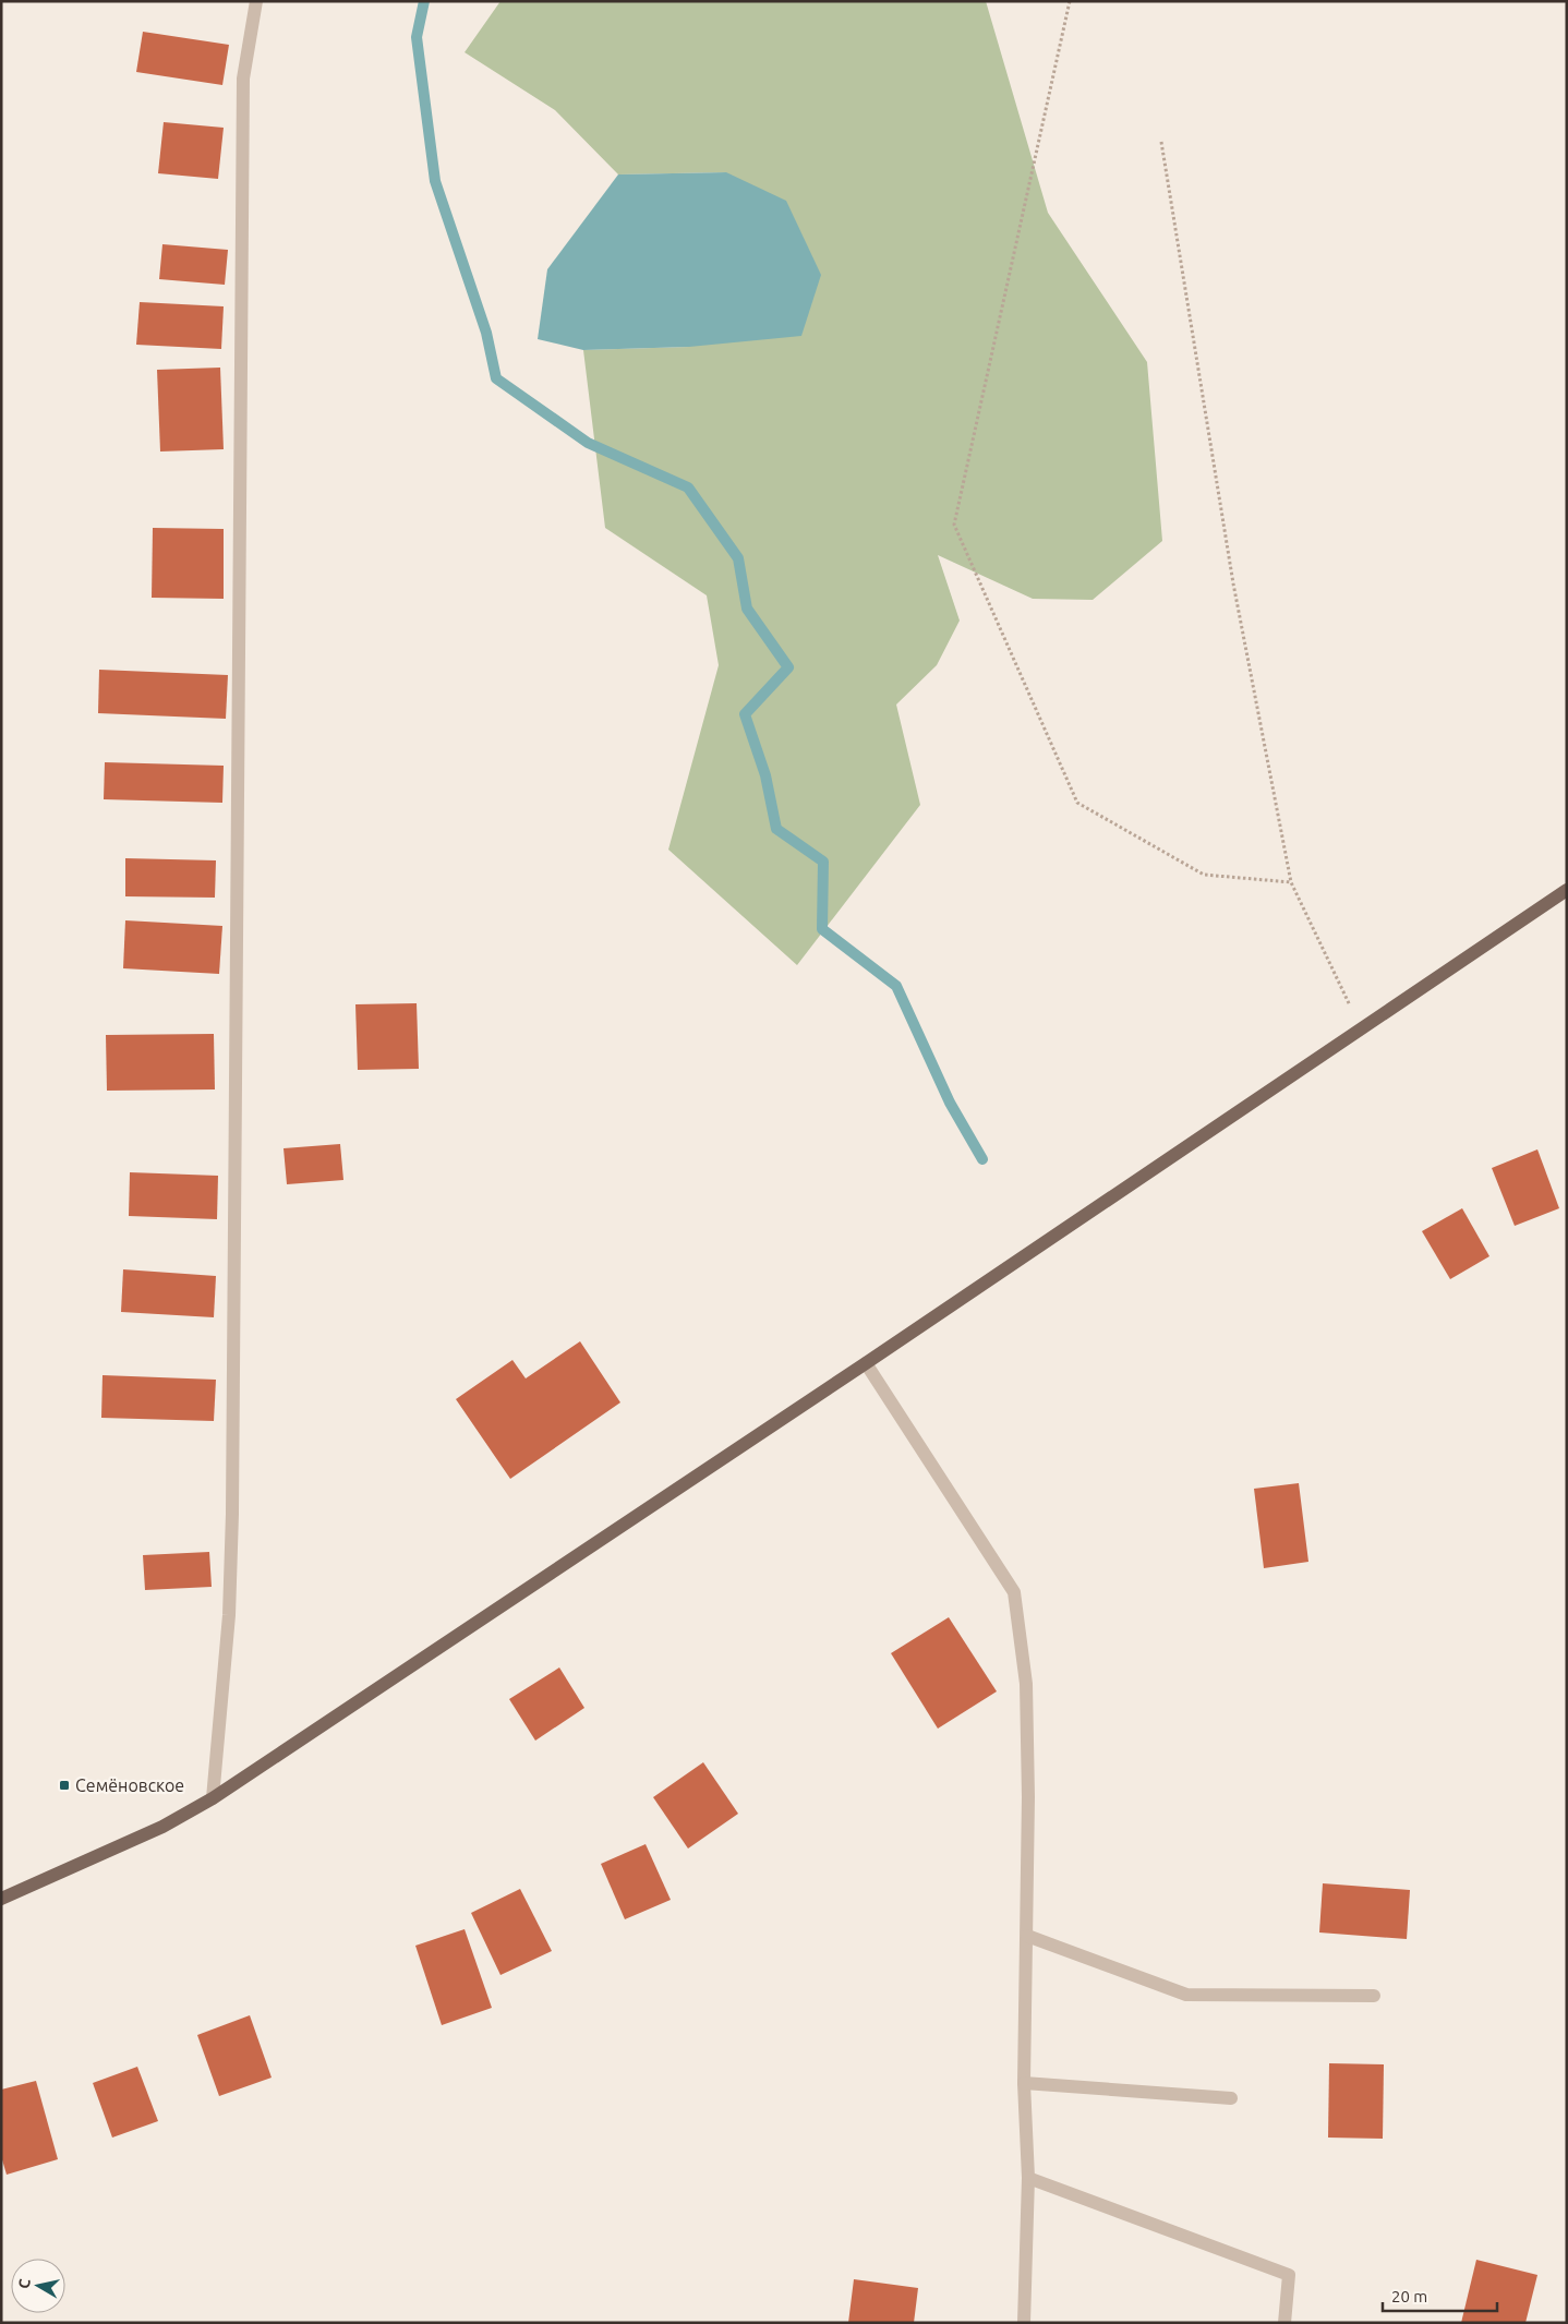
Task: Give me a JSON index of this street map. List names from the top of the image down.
{
  "places": {
    "transit": ["Семёновское"]
  },
  "scale_bar": "20 m",
  "north": "left"
}
